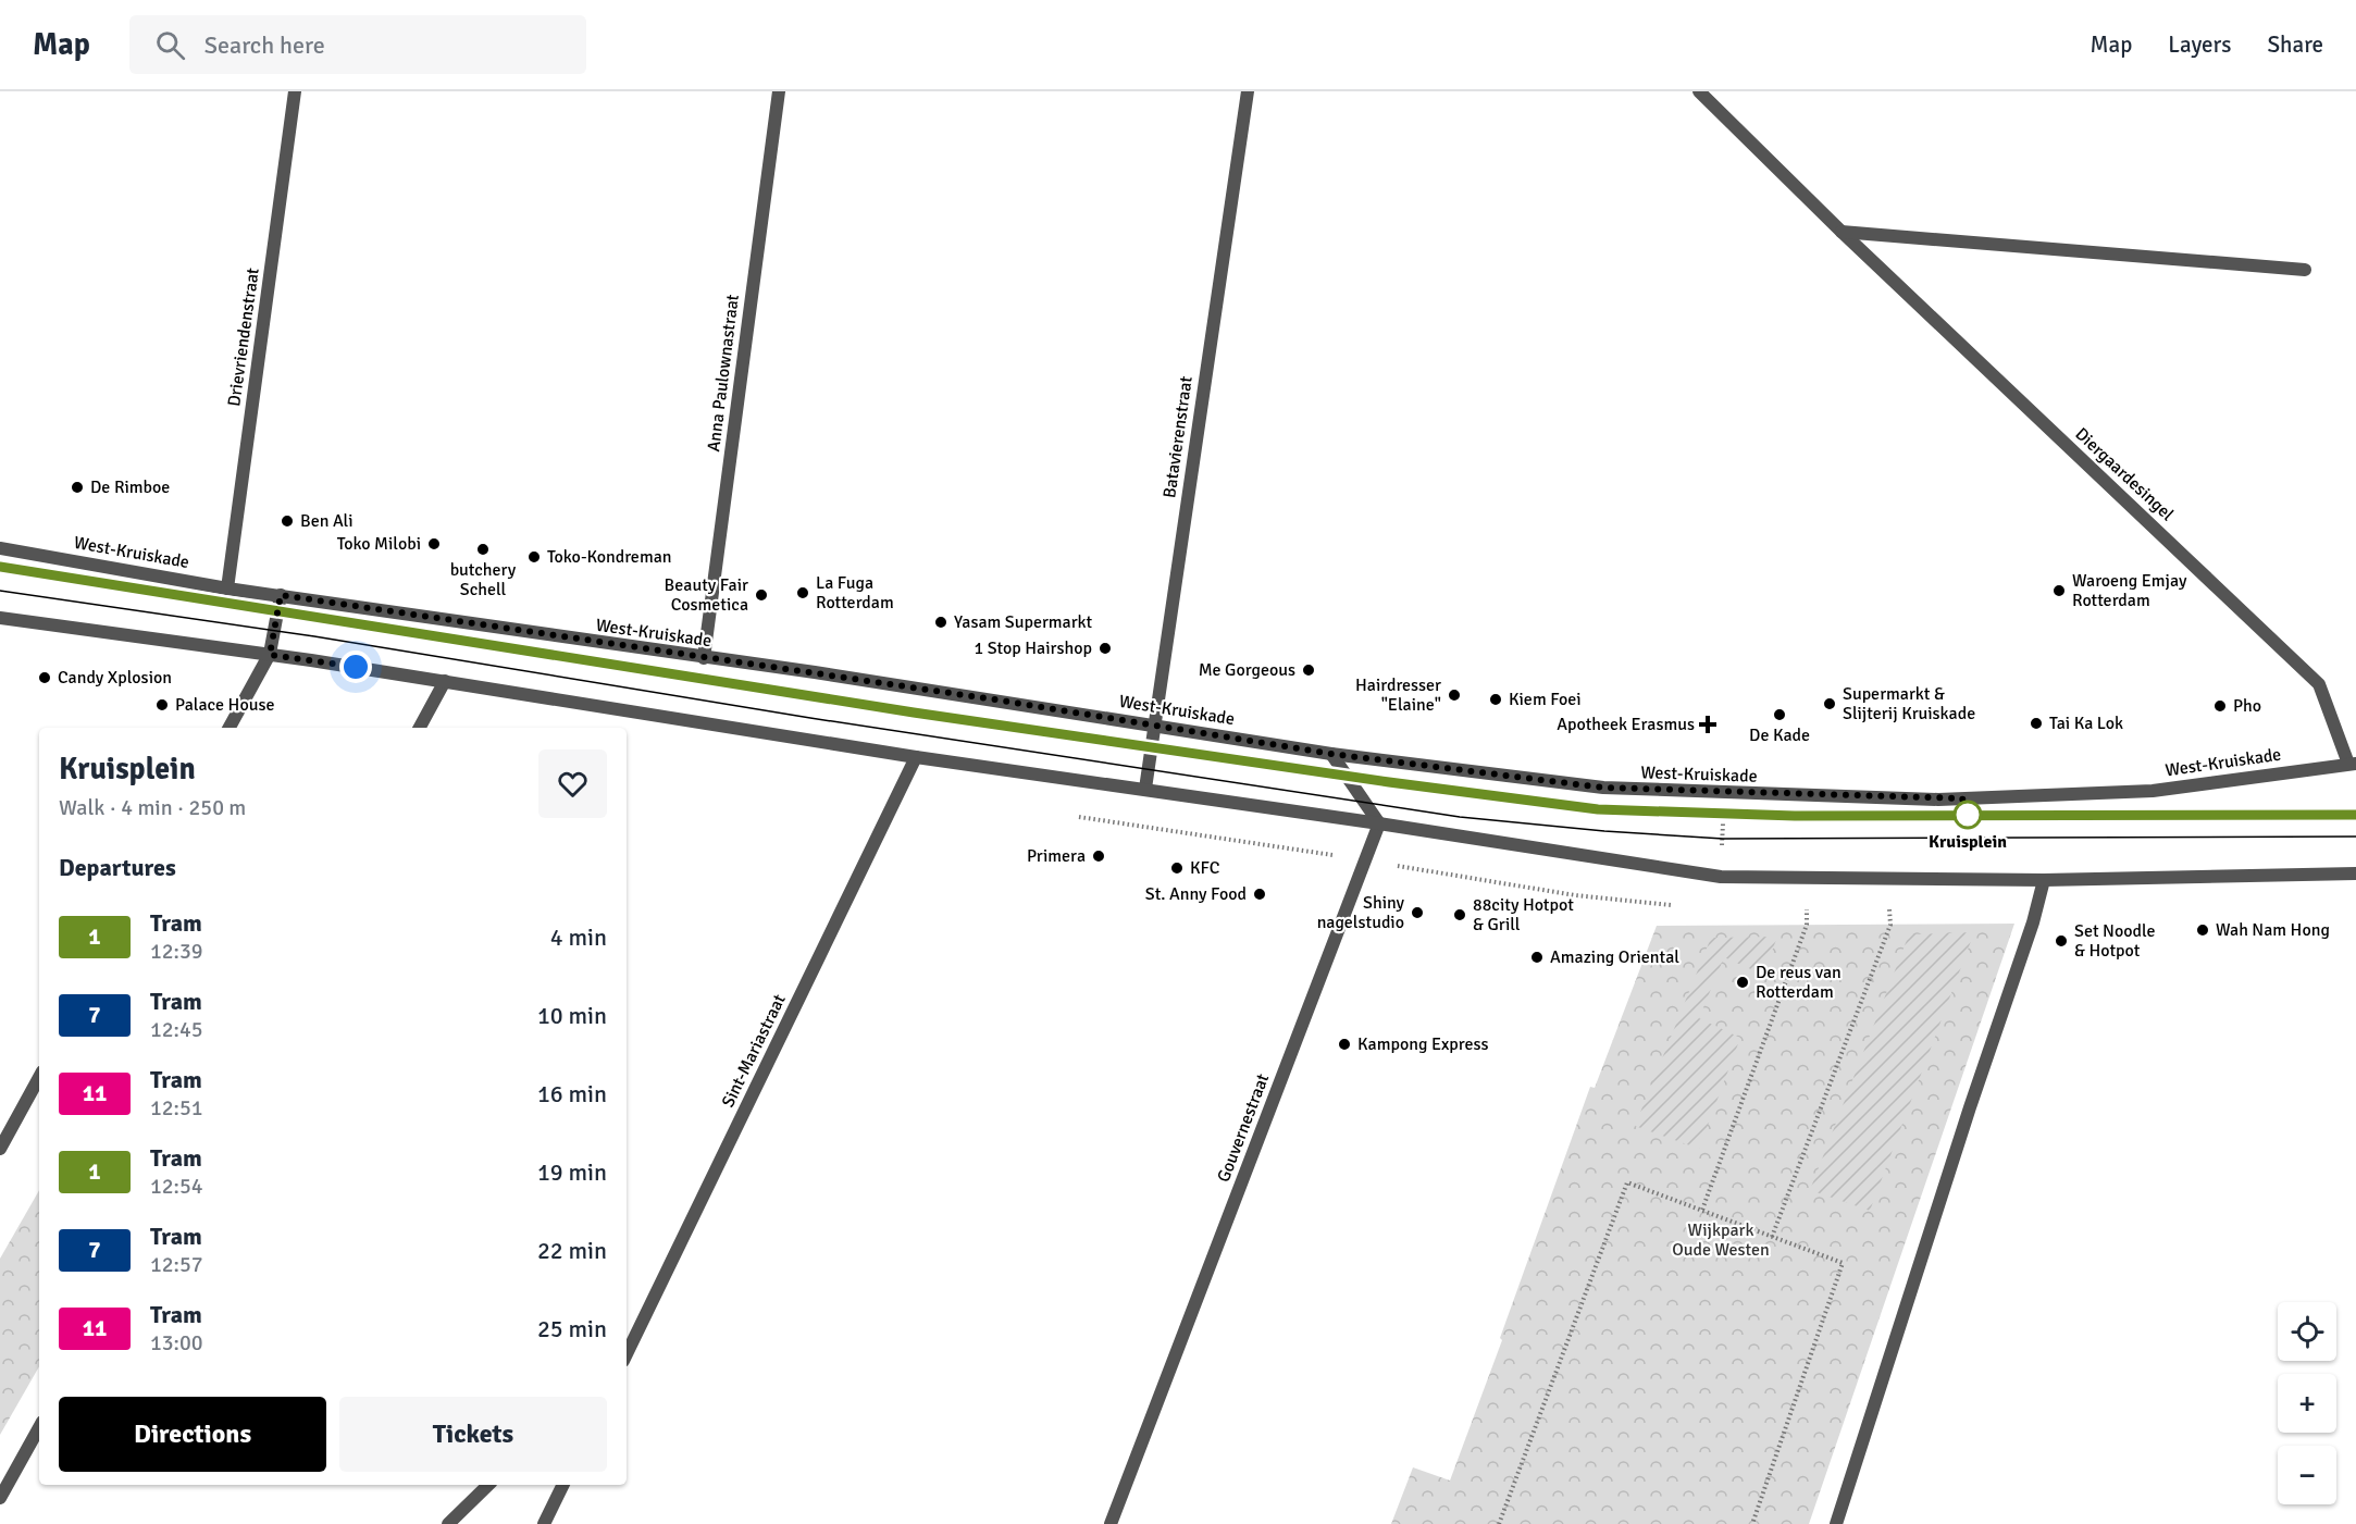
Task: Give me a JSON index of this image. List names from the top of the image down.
{
  "streets": {
    "street": [
      "Drievriendenstraat",
      "Anna Paulownastraat",
      "Batavierenstraat",
      "Diergaardesingel",
      "West-Kruiskade",
      "Sint-Mariastraat",
      "Gouvernestraat"
    ]
  },
  "crossings": [
    ["Drievriendenstraat", "West-Kruiskade"],
    ["Anna Paulownastraat", "West-Kruiskade"],
    ["Batavierenstraat", "West-Kruiskade"],
    ["Diergaardesingel", "West-Kruiskade"]
  ],
  "parks": ["Wijkpark Oude Westen"],
  "places": {
    "other": [
      "De Rimboe",
      "Ben Ali",
      "Toko Milobi",
      "butchery Schell",
      "Toko-Kondreman",
      "Waroeng Emjay Rotterdam",
      "La Fuga Rotterdam",
      "Beauty Fair Cosmetica",
      "Yasam Supermarkt",
      "1 Stop Hairshop",
      "Me Gorgeous",
      "Candy Xplosion",
      "Hairdresser \"Elaine\"",
      "Kiem Foei",
      "Supermarkt & Slijterij Kruiskade",
      "Palace House",
      "Pho",
      "De Kade",
      "Tai Ka Lok",
      "Kruisplein",
      "Primera",
      "KFC",
      "St. Anny Food",
      "Shiny nagelstudio",
      "88city Hotpot & Grill",
      "Wah Nam Hong",
      "Set Noodle & Hotpot",
      "Amazing Oriental",
      "De reus van Rotterdam",
      "Kampong Express"
    ],
    "health": ["Apotheek Erasmus"]
  },
  "lines": ["tram line 1"],
  "page": {
    "header": "Map",
    "search": "Search here",
    "nav": ["Map", "Layers", "Share"],
    "heading": [
      ["Kruisplein", "Walk · 4 min · 250 m"],
      "Departures"
    ],
    "list": [
      {
        "mark": "1",
        "name": "Tram",
        "note": "12:39",
        "value": "4 min"
      },
      {
        "mark": "7",
        "name": "Tram",
        "note": "12:45",
        "value": "10 min"
      },
      {
        "mark": "11",
        "name": "Tram",
        "note": "12:51",
        "value": "16 min"
      },
      {
        "mark": "1",
        "name": "Tram",
        "note": "12:54",
        "value": "19 min"
      },
      {
        "mark": "7",
        "name": "Tram",
        "note": "12:57",
        "value": "22 min"
      },
      {
        "mark": "11",
        "name": "Tram",
        "note": "13:00",
        "value": "25 min"
      }
    ],
    "map_buttons": ["+", "−"],
    "buttons": ["Directions", "Tickets"]
  }
}
